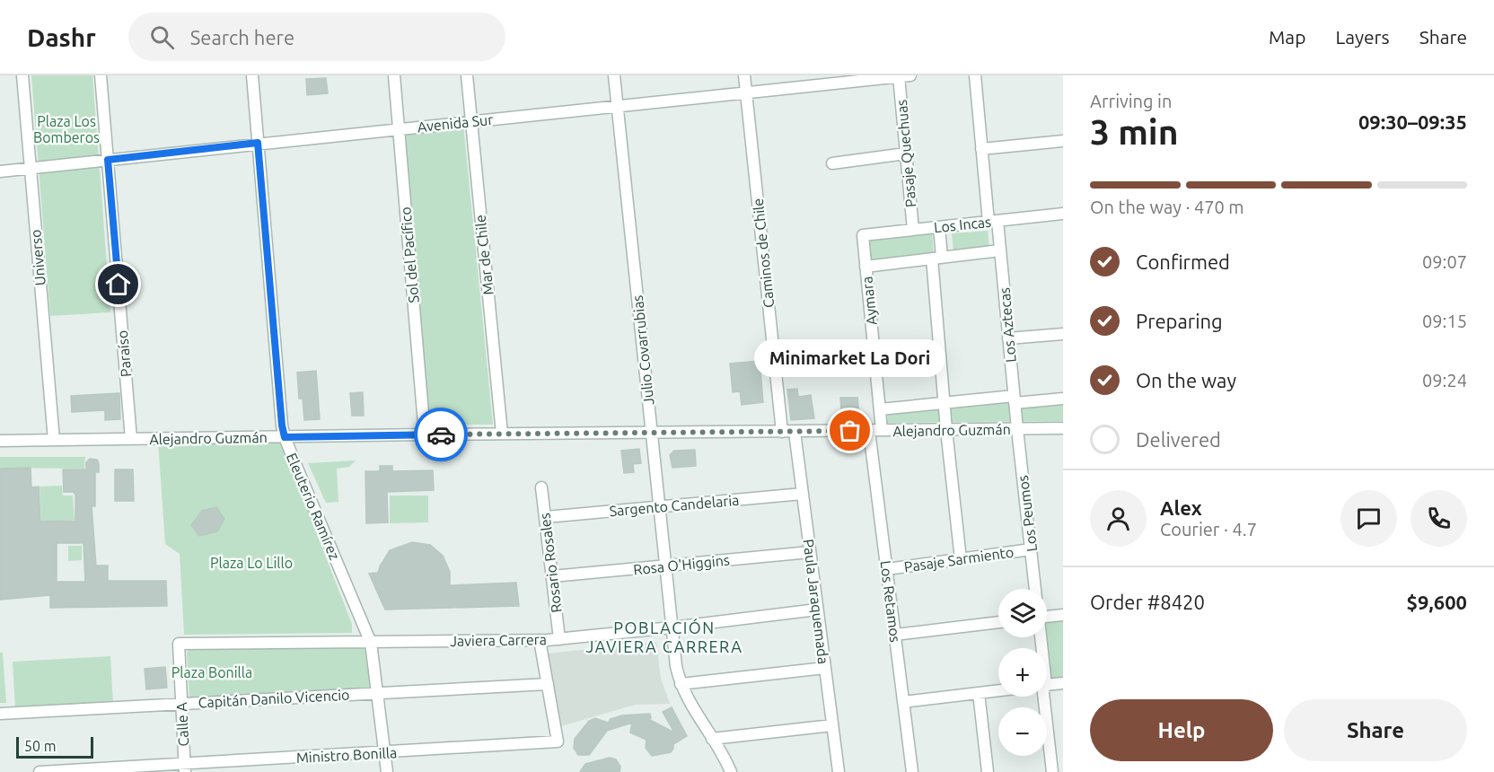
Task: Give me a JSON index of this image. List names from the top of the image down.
{
  "streets": {
    "street": [
      "Avenida Sur",
      "Pasaje Quechuas",
      "Los Incas",
      "Caminos de Chile",
      "Sol del Pacífico",
      "Mar de Chile",
      "Universo",
      "Aymara",
      "Los Aztecas",
      "Julio Covarrubias",
      "Paraíso",
      "Alejandro Guzmán",
      "Sargento Candelaria",
      "Eleuterio Ramírez",
      "Los Peumos",
      "Pasaje Sarmiento",
      "Rosario Rosales",
      "Rosa O'Higgins",
      "Paula Jaraquemada",
      "Los Retamos",
      "Javiera Carrera",
      "Capitán Danilo Vicencio",
      "Calle A",
      "Ministro Bonilla"
    ]
  },
  "crossings": [
    ["Avenida Sur", "Pasaje Quechuas"],
    ["Avenida Sur", "Caminos de Chile"],
    ["Avenida Sur", "Sol del Pacífico"],
    ["Avenida Sur", "Mar de Chile"],
    ["Avenida Sur", "Universo"],
    ["Avenida Sur", "Julio Covarrubias"],
    ["Avenida Sur", "Paraíso"],
    ["Avenida Sur", "Eleuterio Ramírez"],
    ["Pasaje Quechuas", "Los Incas"],
    ["Los Incas", "Aymara"],
    ["Los Incas", "Los Aztecas"],
    ["Caminos de Chile", "Alejandro Guzmán"],
    ["Sol del Pacífico", "Alejandro Guzmán"],
    ["Mar de Chile", "Alejandro Guzmán"],
    ["Universo", "Alejandro Guzmán"],
    ["Aymara", "Alejandro Guzmán"],
    ["Los Aztecas", "Alejandro Guzmán"],
    ["Los Aztecas", "Los Peumos"],
    ["Julio Covarrubias", "Alejandro Guzmán"],
    ["Julio Covarrubias", "Sargento Candelaria"],
    ["Julio Covarrubias", "Rosa O'Higgins"],
    ["Julio Covarrubias", "Javiera Carrera"],
    ["Paraíso", "Alejandro Guzmán"],
    ["Alejandro Guzmán", "Eleuterio Ramírez"],
    ["Alejandro Guzmán", "Los Peumos"],
    ["Alejandro Guzmán", "Paula Jaraquemada"],
    ["Alejandro Guzmán", "Los Retamos"],
    ["Sargento Candelaria", "Rosario Rosales"],
    ["Sargento Candelaria", "Paula Jaraquemada"],
    ["Eleuterio Ramírez", "Javiera Carrera"],
    ["Eleuterio Ramírez", "Capitán Danilo Vicencio"],
    ["Eleuterio Ramírez", "Ministro Bonilla"],
    ["Los Peumos", "Pasaje Sarmiento"],
    ["Pasaje Sarmiento", "Los Retamos"],
    ["Rosario Rosales", "Rosa O'Higgins"],
    ["Rosario Rosales", "Javiera Carrera"],
    ["Rosa O'Higgins", "Paula Jaraquemada"],
    ["Paula Jaraquemada", "Javiera Carrera"],
    ["Javiera Carrera", "Calle A"],
    ["Capitán Danilo Vicencio", "Calle A"],
    ["Capitán Danilo Vicencio", "Ministro Bonilla"],
    ["Calle A", "Ministro Bonilla"]
  ],
  "districts": ["POBLACIÓN JAVIERA CARRERA"],
  "parks": ["Plaza Los Bomberos", "Plaza Lo Lillo", "Plaza Bonilla"],
  "places": ["Minimarket La Dori"],
  "scale_bar": "50 m",
  "page": {
    "header": "Dashr",
    "search": "Search here",
    "nav": ["Map", "Layers", "Share"],
    "heading": ["3 min", "Arriving in", "09:30–09:35"],
    "panel": [
      "Alex",
      "Courier · 4.7",
      "Order #8420",
      "$9,600"
    ],
    "bar": "On the way · 470 m",
    "list": [
      ["Confirmed", "09:07"],
      ["Preparing", "09:15"],
      ["On the way", "09:24"],
      "Delivered"
    ],
    "bubble": "Minimarket La Dori",
    "map_buttons": ["+", "−"],
    "buttons": ["Help", "Share"],
    "scale": "50 m"
  }
}
